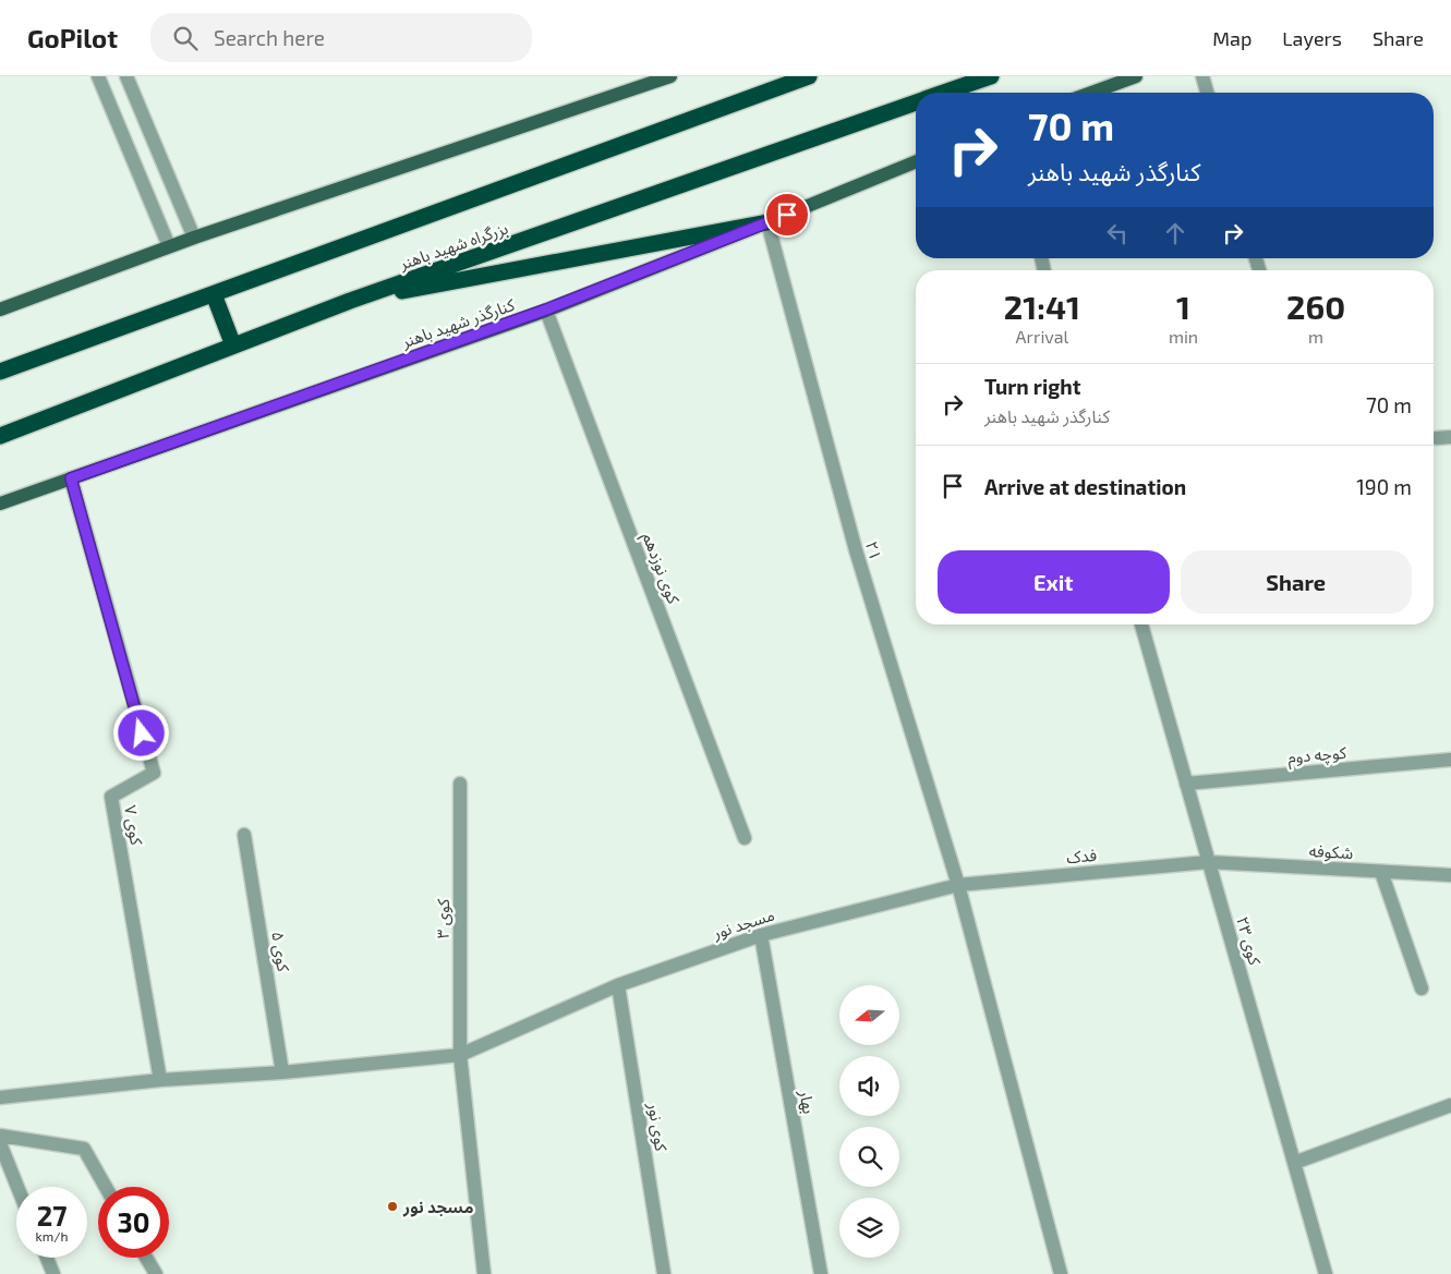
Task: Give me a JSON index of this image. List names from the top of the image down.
{
  "streets": {
    "highway": ["بزرگراه شهید باهنر"],
    "main road": ["کنارگذر شهید باهنر"],
    "street": [
      "۲۱",
      "کوی نوزدهم",
      "کوچه دوم",
      "کوی ۷",
      "شکوفه",
      "فدک",
      "کوی ۳",
      "مسجد نور",
      "کوی ۲۳",
      "کوی ۵",
      "بهار",
      "کوی نور"
    ]
  },
  "crossings": [
    ["کنارگذر شهید باهنر", "۲۱"],
    ["کنارگذر شهید باهنر", "کوی نوزدهم"],
    ["کنارگذر شهید باهنر", "کوی ۷"],
    ["۲۱", "فدک"],
    ["۲۱", "مسجد نور"],
    ["کوچه دوم", "کوی ۲۳"],
    ["کوی ۷", "مسجد نور"],
    ["شکوفه", "فدک"],
    ["شکوفه", "کوی ۲۳"],
    ["فدک", "مسجد نور"],
    ["فدک", "کوی ۲۳"],
    ["کوی ۳", "مسجد نور"],
    ["مسجد نور", "کوی ۵"],
    ["مسجد نور", "بهار"],
    ["مسجد نور", "کوی نور"]
  ],
  "places": ["مسجد نور"],
  "north": "left",
  "page": {
    "header": "GoPilot",
    "search": "Search here",
    "nav": ["Map", "Layers", "Share"],
    "turn": ["70 m", "کنارگذر شهید باهنر"],
    "eta": [
      "21:41",
      "Arrival",
      "1",
      "min",
      "260",
      "m"
    ],
    "list": [
      {
        "name": "Turn right",
        "note": "کنارگذر شهید باهنر",
        "value": "70 m"
      },
      {
        "name": "Arrive at destination",
        "value": "190 m"
      }
    ],
    "buttons": ["Exit", "Share"],
    "speed": "27 km/h",
    "limit": "30"
  }
}
